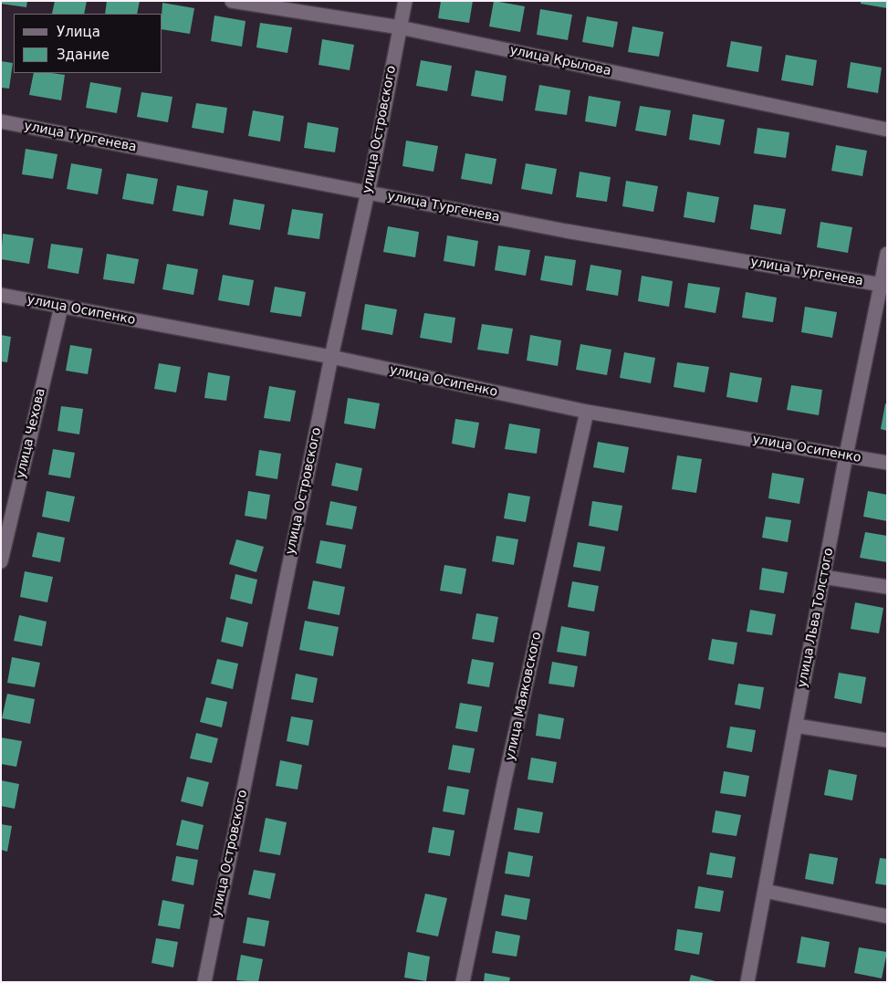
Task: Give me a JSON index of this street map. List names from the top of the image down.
{
  "streets": {
    "street": [
      "улица Крылова",
      "улица Островского",
      "улица Тургенева",
      "улица Осипенко",
      "улица Чехова",
      "улица Льва Толстого",
      "улица Маяковского"
    ]
  },
  "crossings": [
    ["улица Крылова", "улица Островского"],
    ["улица Островского", "улица Тургенева"],
    ["улица Островского", "улица Осипенко"],
    ["улица Тургенева", "улица Льва Толстого"],
    ["улица Осипенко", "улица Чехова"],
    ["улица Осипенко", "улица Льва Толстого"],
    ["улица Осипенко", "улица Маяковского"]
  ],
  "legend": ["Улица", "Здание"]
}
